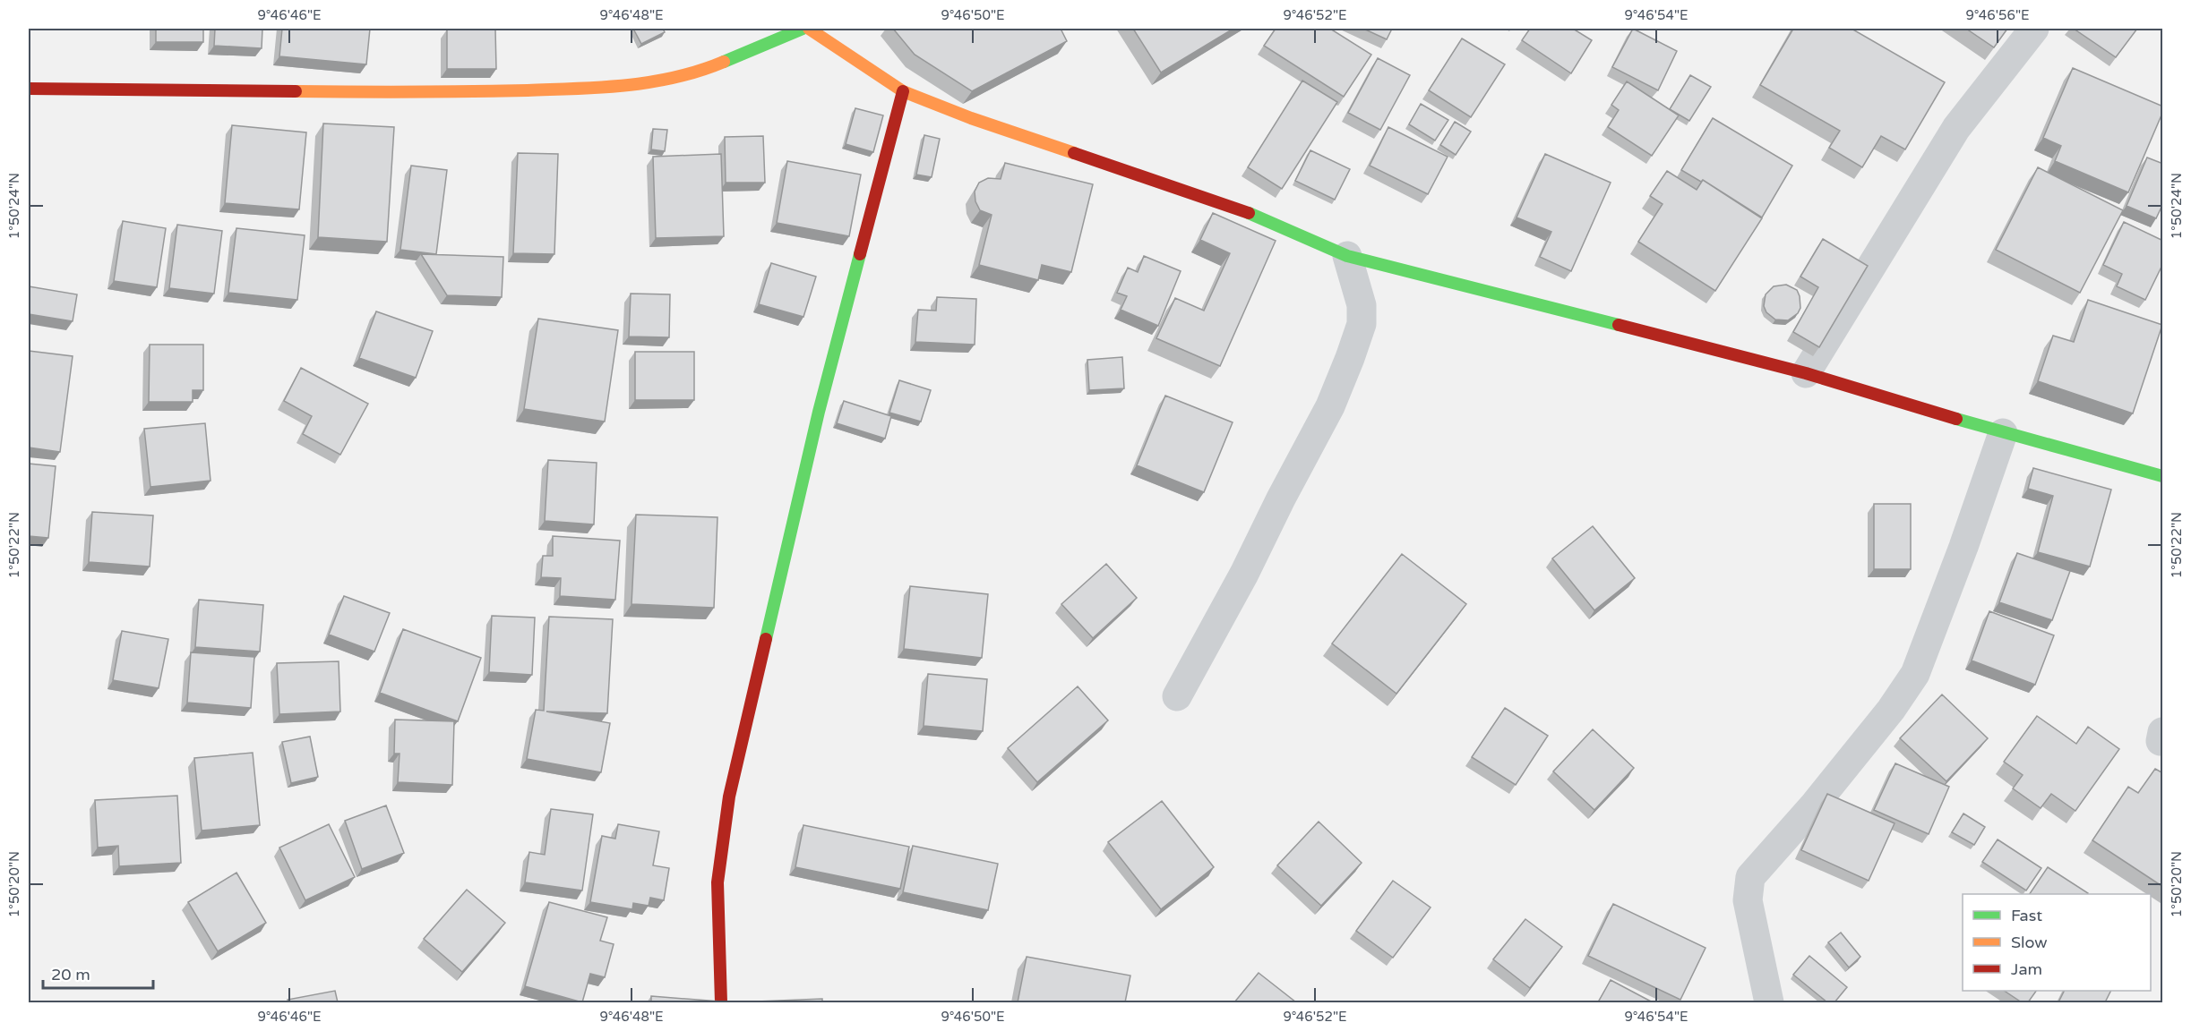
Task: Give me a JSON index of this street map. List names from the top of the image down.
{
  "legend": ["Fast", "Slow", "Jam"],
  "scale_bar": "20 m",
  "coordinates": [
    "9°46'46\"E",
    "9°46'48\"E",
    "9°46'50\"E",
    "9°46'52\"E",
    "9°46'54\"E",
    "9°46'56\"E",
    "1°50'24\"N",
    "1°50'22\"N",
    "1°50'20\"N"
  ]
}
